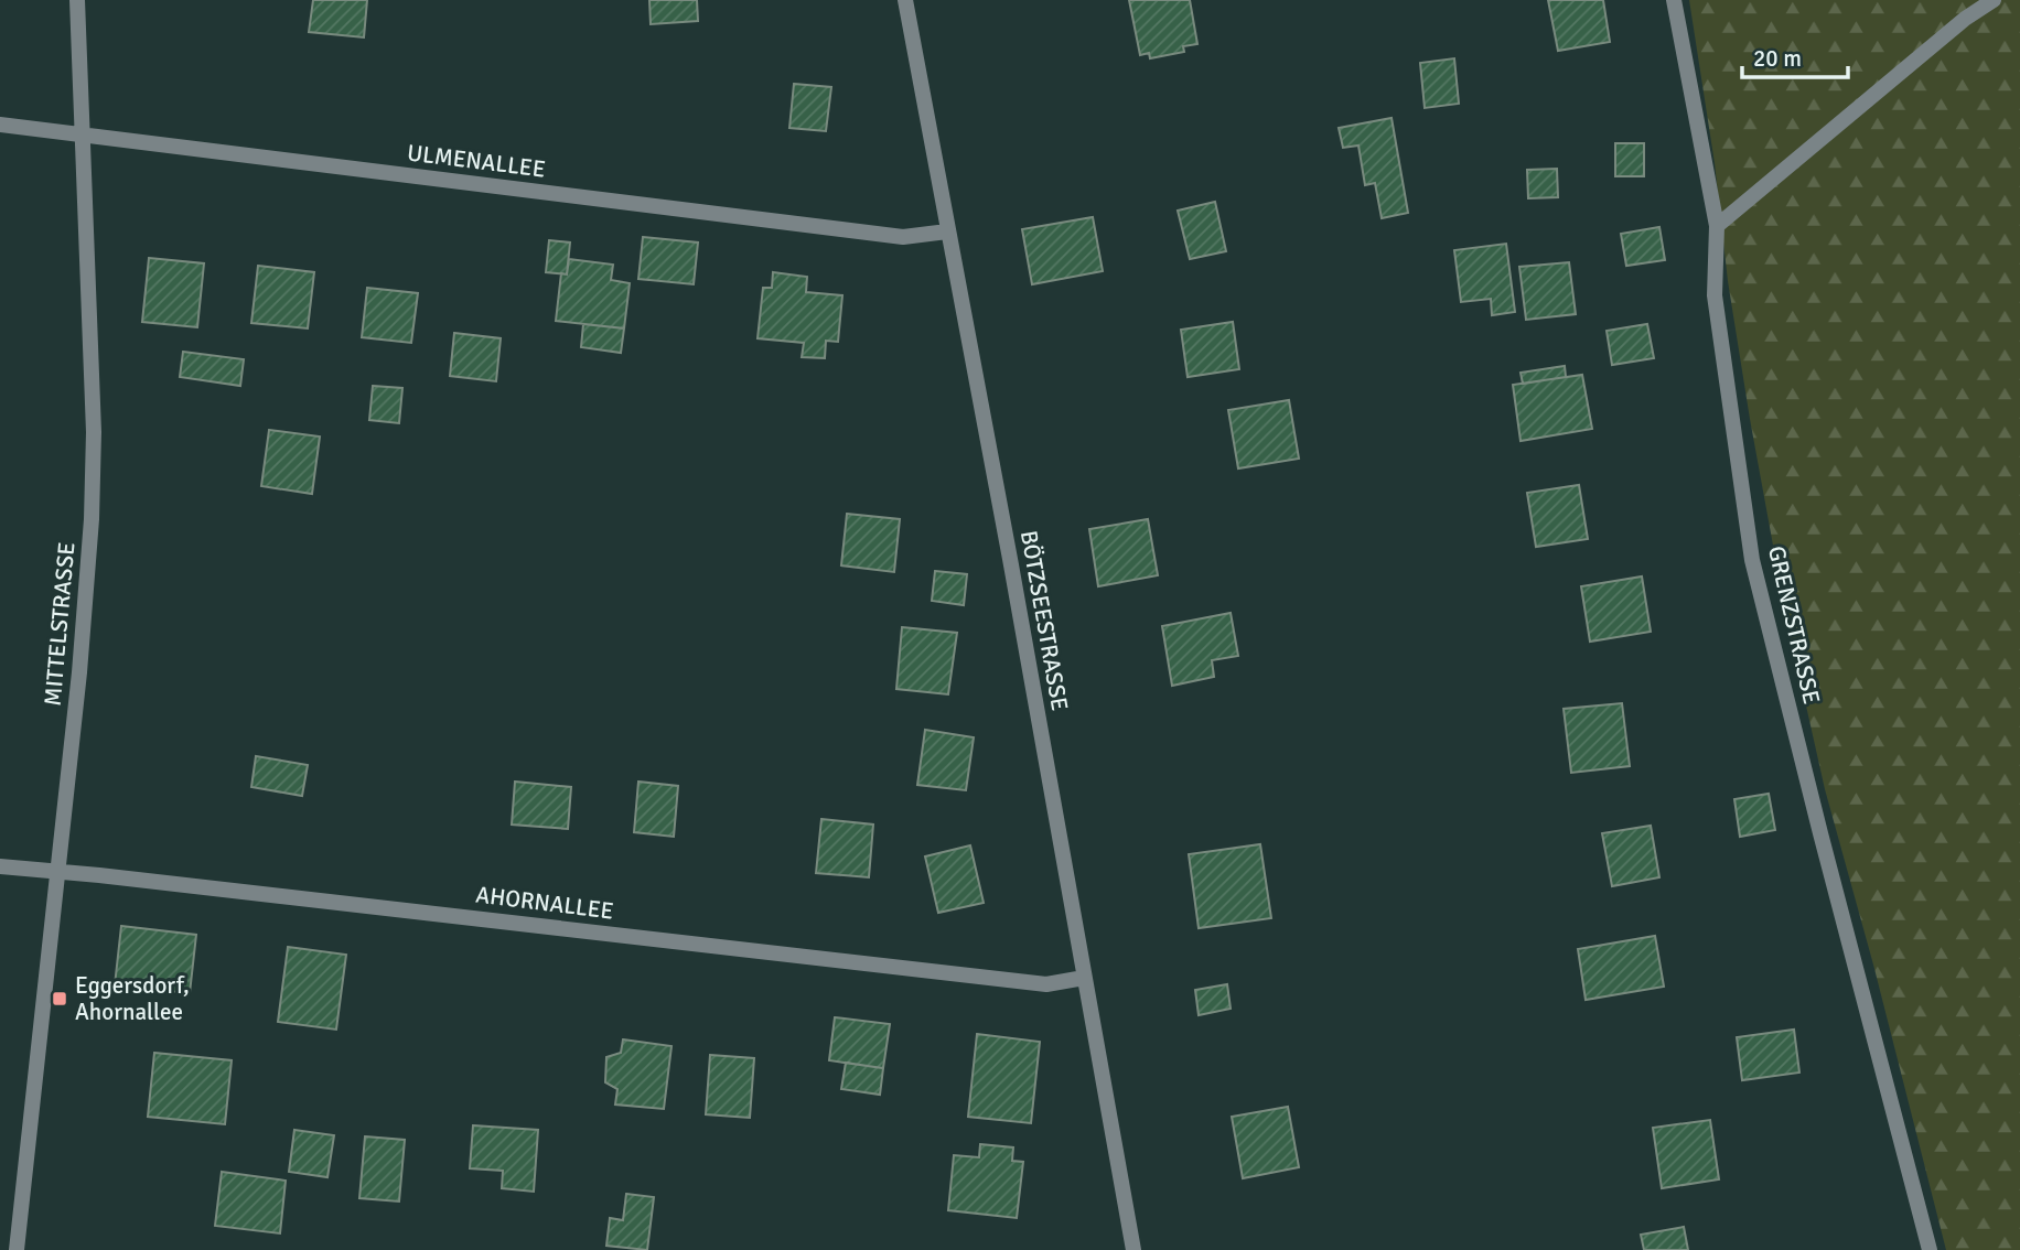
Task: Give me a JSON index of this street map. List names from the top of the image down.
{
  "streets": {
    "street": [
      "ULMENALLEE",
      "BÖTZSEESTRASSE",
      "MITTELSTRASSE",
      "GRENZSTRASSE",
      "AHORNALLEE"
    ]
  },
  "crossings": [
    ["ULMENALLEE", "BÖTZSEESTRASSE"],
    ["ULMENALLEE", "MITTELSTRASSE"],
    ["BÖTZSEESTRASSE", "AHORNALLEE"],
    ["MITTELSTRASSE", "AHORNALLEE"]
  ],
  "places": {
    "transit": ["Eggersdorf, Ahornallee"]
  },
  "scale_bar": "20 m"
}
